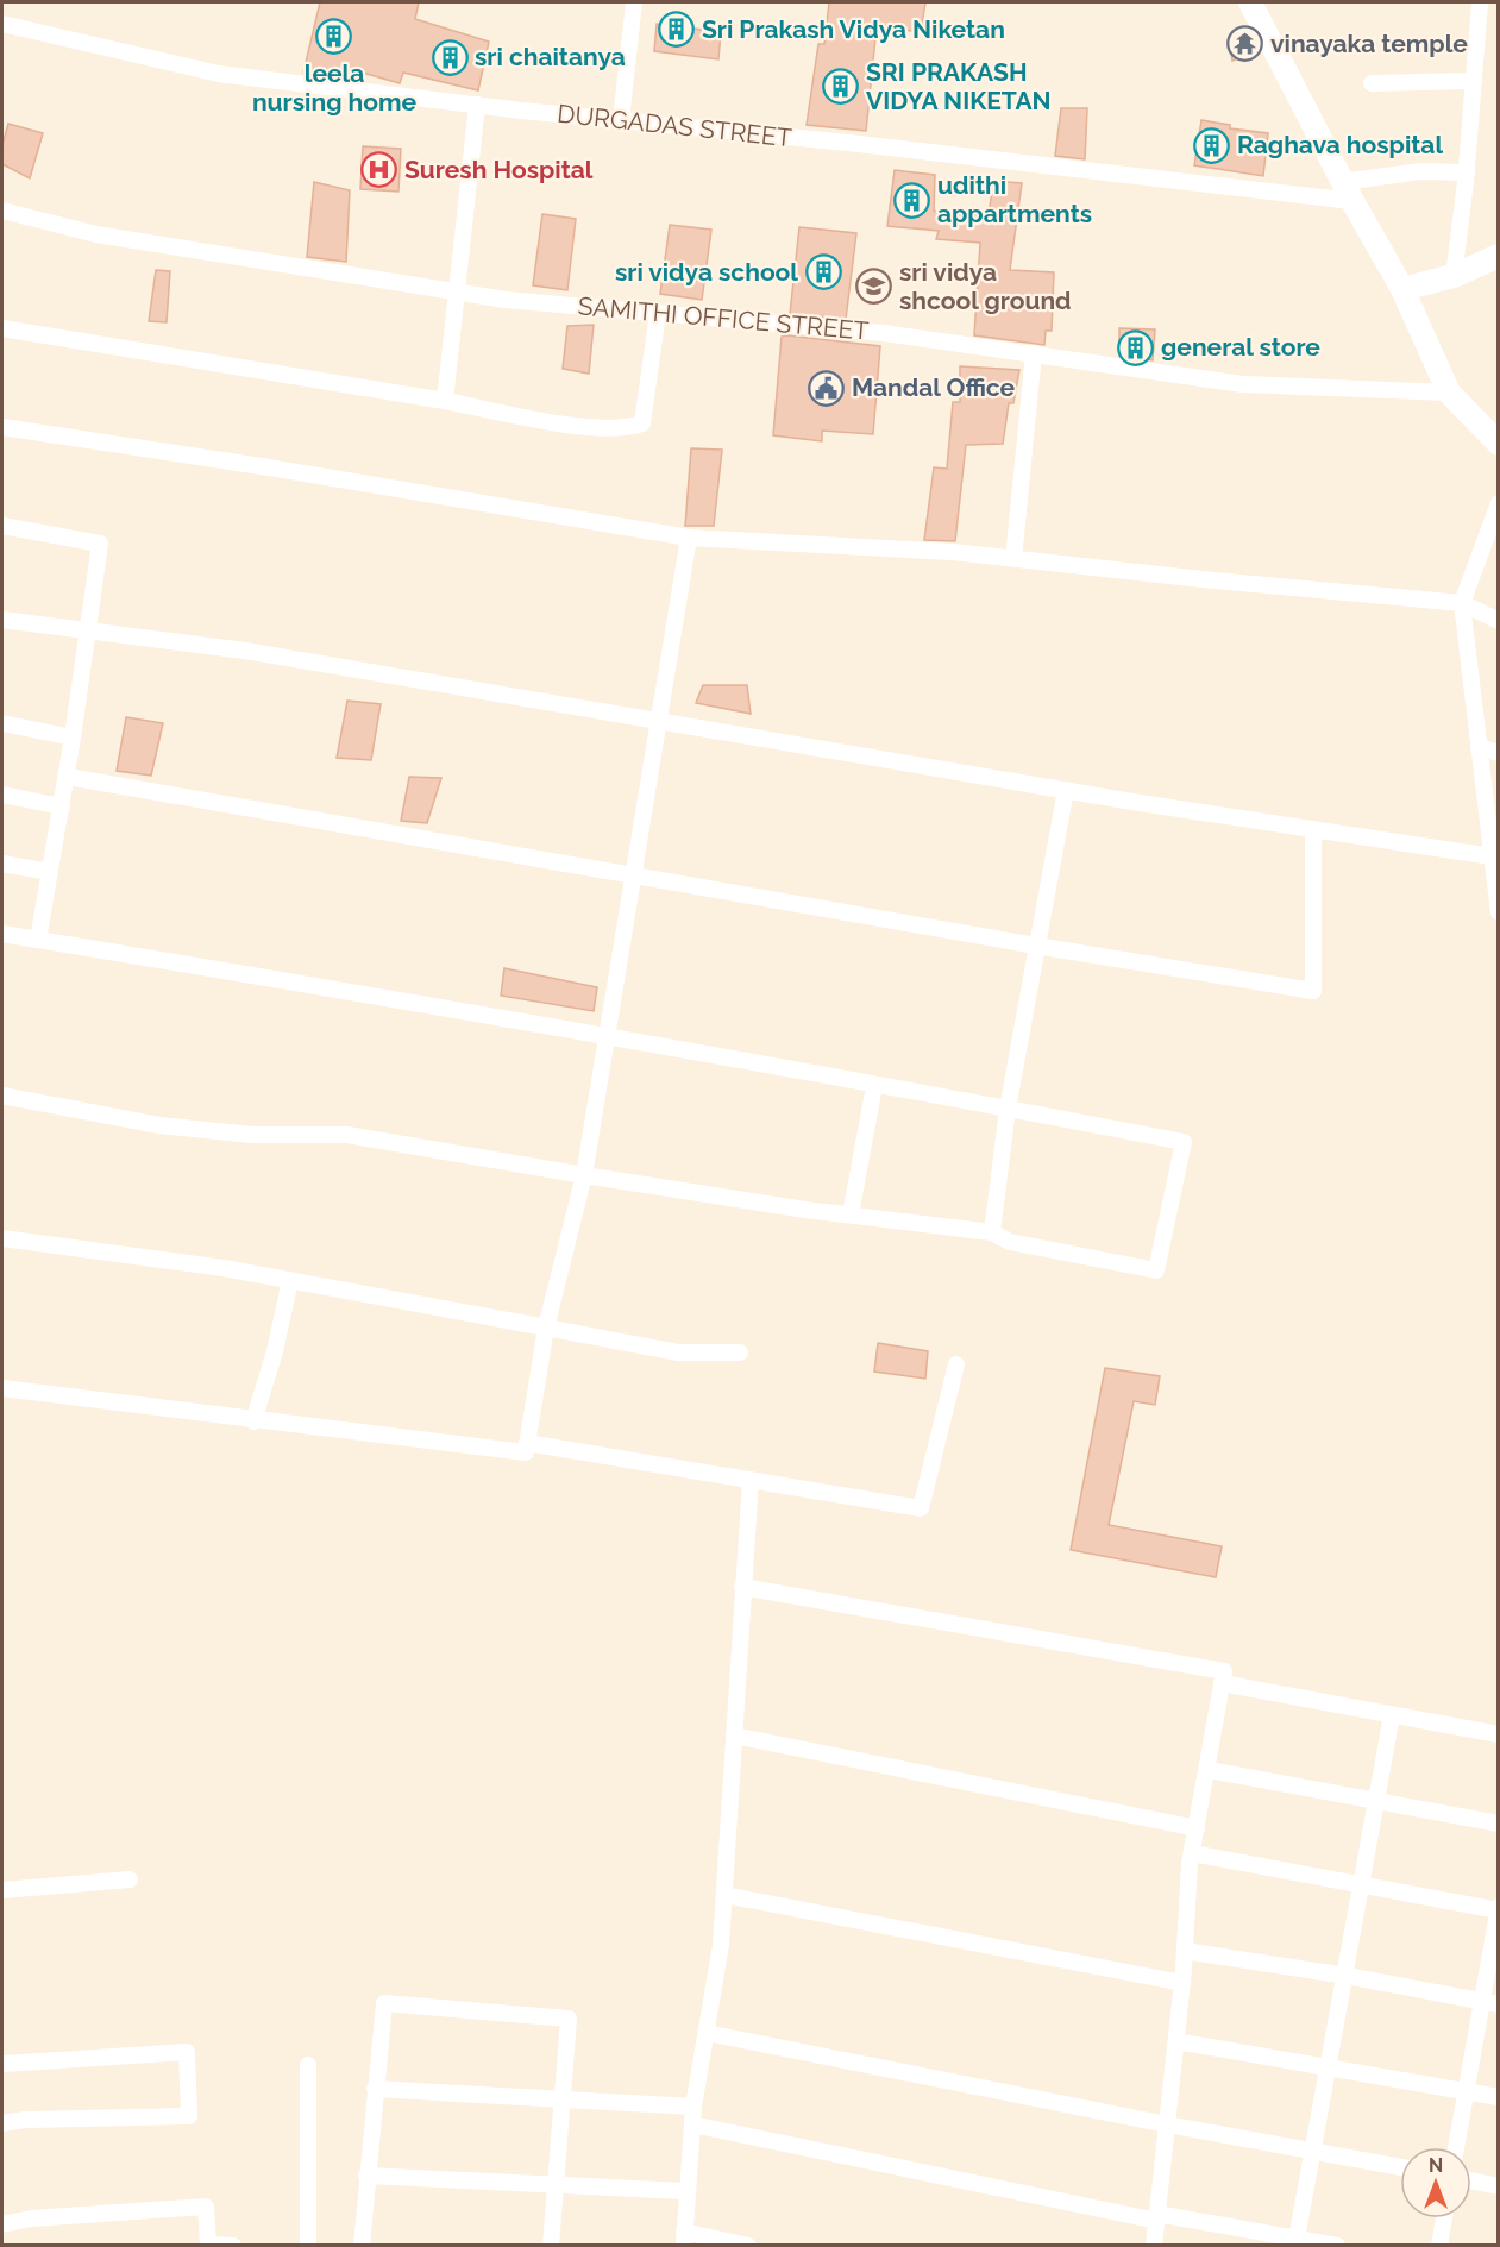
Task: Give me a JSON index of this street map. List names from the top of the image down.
{
  "streets": {
    "street": ["DURGADAS STREET", "SAMITHI OFFICE STREET"]
  },
  "places": {
    "building": [
      "Sri Prakash Vidya Niketan",
      "leela nursing home",
      "sri chaitanya",
      "SRI PRAKASH VIDYA NIKETAN",
      "Raghava hospital",
      "udithi appartments",
      "sri vidya school",
      "general store"
    ],
    "temple": ["vinayaka temple"],
    "hospital": ["Suresh Hospital"],
    "school or university": ["sri vidya shcool ground"],
    "public building": ["Mandal Office"]
  },
  "north": "top"
}
